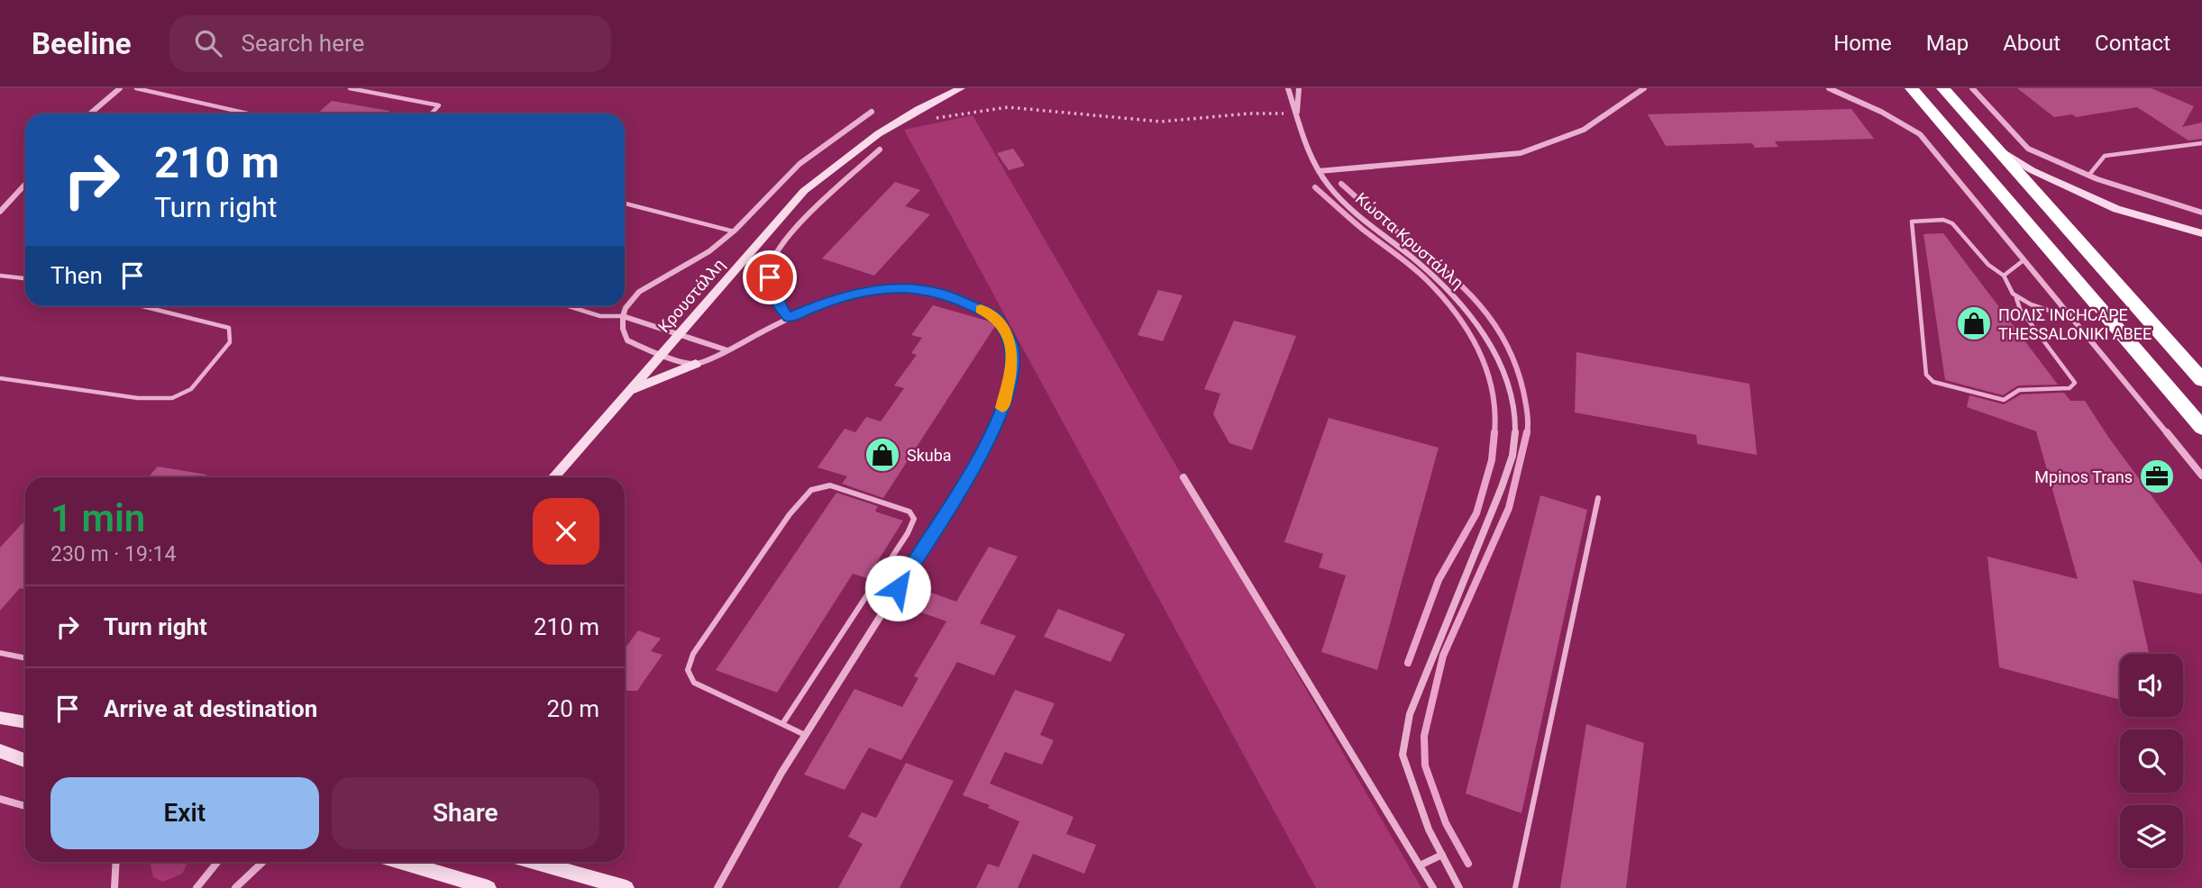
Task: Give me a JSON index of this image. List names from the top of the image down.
{
  "streets": {
    "street": ["Κώστα Κρυστάλλη", "Κρουστάλλη"]
  },
  "places": {
    "shop": ["ΠΟΛΙΣ INCHCAPE THESSALONIKI ΑΒΕΕ", "Skuba"],
    "office": ["Mpinos Trans"]
  },
  "page": {
    "header": "Beeline",
    "search": "Search here",
    "nav": [
      "Home",
      "Map",
      "About",
      "Contact"
    ],
    "turn": ["210 m", "Turn right"],
    "then": "Then",
    "heading": ["1 min", "230 m · 19:14"],
    "list": [
      {
        "name": "Turn right",
        "value": "210 m"
      },
      {
        "name": "Arrive at destination",
        "value": "20 m"
      }
    ],
    "buttons": ["Exit", "Share"]
  }
}
